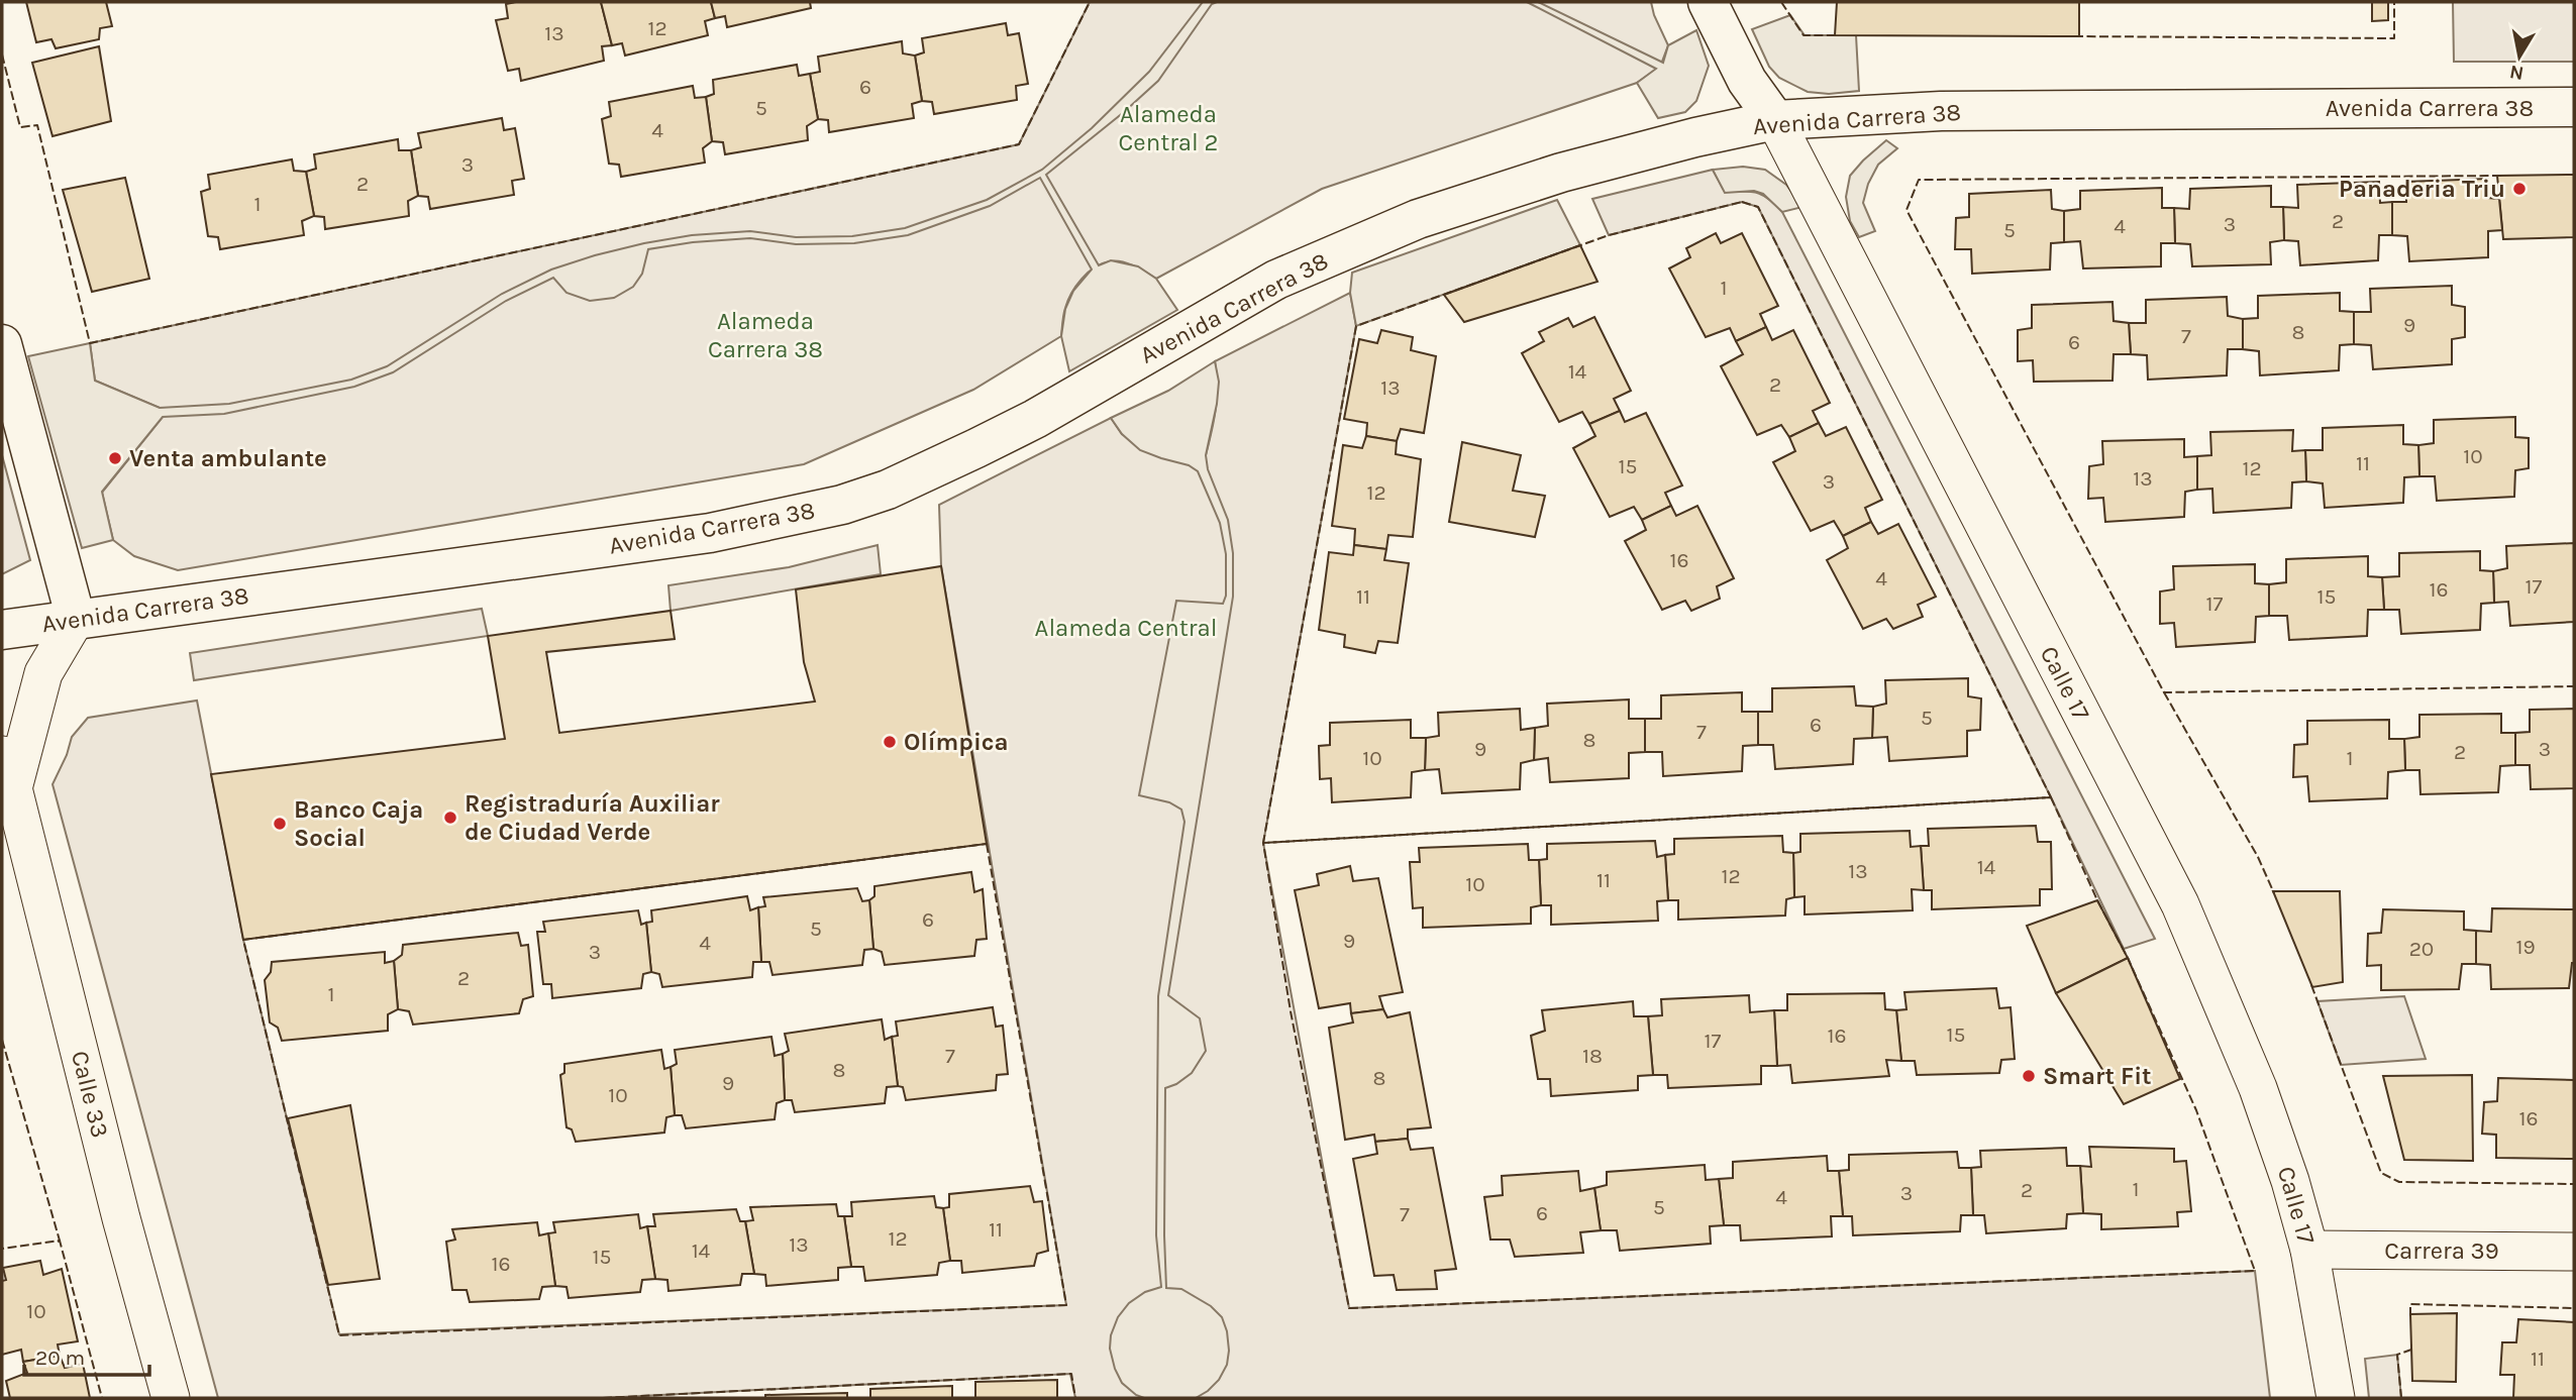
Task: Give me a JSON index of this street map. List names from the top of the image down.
{
  "streets": {
    "main road": ["Avenida Carrera 38", "Calle 17"],
    "street": ["Calle 33", "Carrera 39"]
  },
  "crossings": [
    ["Avenida Carrera 38", "Calle 17"],
    ["Avenida Carrera 38", "Calle 33"],
    ["Calle 17", "Carrera 39"]
  ],
  "parks": ["Alameda Central 2", "Alameda Carrera 38", "Alameda Central"],
  "places": [
    "Panaderia Triu",
    "Venta ambulante",
    "Olímpica",
    "Registraduría Auxiliar de Ciudad Verde",
    "Banco Caja Social",
    "Smart Fit"
  ],
  "house_numbers": [
    "12",
    "13",
    "6",
    "5",
    "4",
    "3",
    "2",
    "1",
    "2",
    "3",
    "4",
    "5",
    "1",
    "9",
    "8",
    "7",
    "6",
    "14",
    "2",
    "13",
    "10",
    "11",
    "15",
    "12",
    "13",
    "3",
    "12",
    "16",
    "4",
    "17",
    "16",
    "11",
    "15",
    "17",
    "5",
    "6",
    "7",
    "8",
    "9",
    "3",
    "2",
    "10",
    "1",
    "14",
    "13",
    "12",
    "11",
    "10",
    "6",
    "5",
    "9",
    "4",
    "19",
    "20",
    "3",
    "2",
    "1",
    "15",
    "16",
    "17",
    "7",
    "18",
    "8",
    "8",
    "9",
    "10",
    "16",
    "1",
    "2",
    "3",
    "4",
    "5",
    "6",
    "7",
    "11",
    "12",
    "13",
    "14",
    "15",
    "16",
    "10",
    "11"
  ],
  "scale_bar": "20 m",
  "north": "bottom"
}
